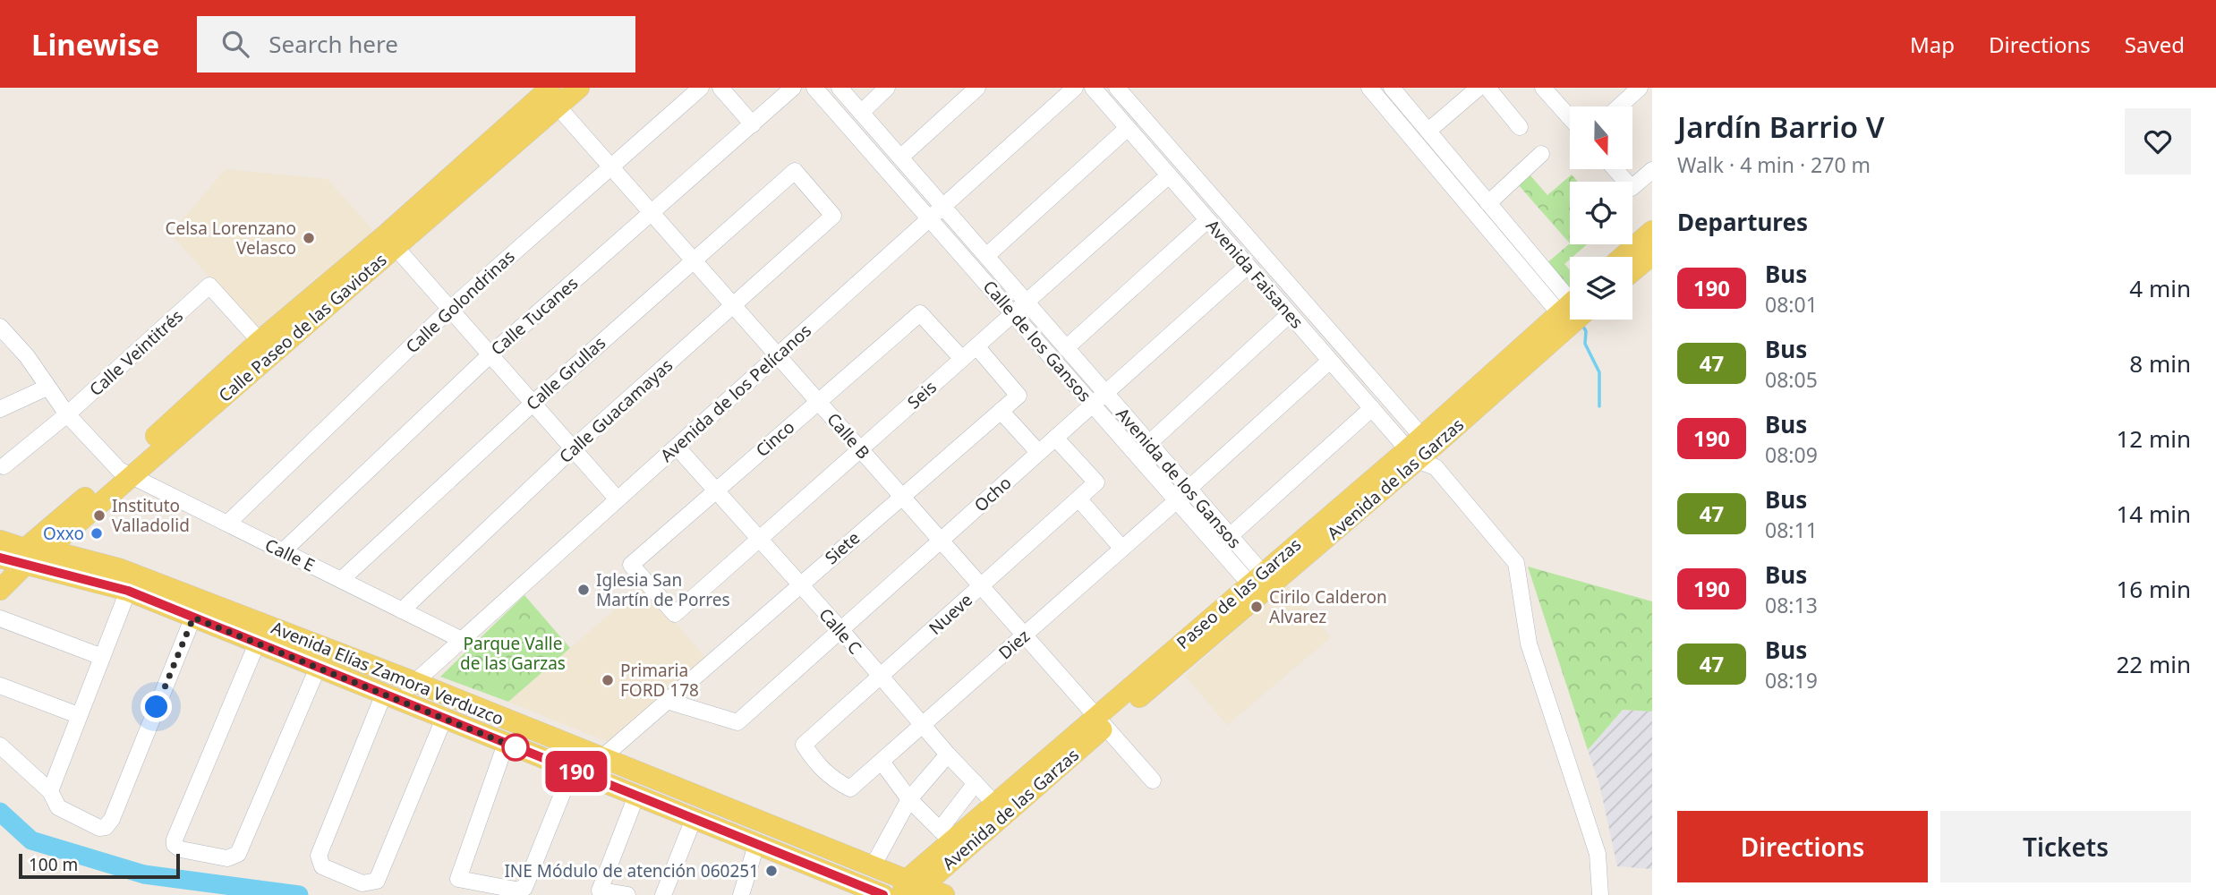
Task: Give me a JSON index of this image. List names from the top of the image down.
{
  "streets": {
    "main road": ["Calle Paseo de las Gaviotas", "Avenida de las Garzas", "Avenida Elías Zamora Verduzco"],
    "street": [
      "Avenida Faisanes",
      "Calle Golondrinas",
      "Calle Tucanes",
      "Calle de los Gansos",
      "Calle Veintitrés",
      "Calle Grullas",
      "Avenida de los Pelícanos",
      "Seis",
      "Calle Guacamayas",
      "Calle B",
      "Cinco",
      "Avenida de los Gansos",
      "Ocho",
      "Siete",
      "Calle E",
      "Nueve",
      "Calle C",
      "Diez"
    ]
  },
  "crossings": [
    ["Avenida Faisanes", "Seis"],
    ["Avenida Faisanes", "Avenida de las Garzas"],
    ["Avenida Faisanes", "Ocho"],
    ["Calle Golondrinas", "Calle B"],
    ["Calle Golondrinas", "Calle E"],
    ["Calle Tucanes", "Calle B"],
    ["Calle Tucanes", "Calle E"],
    ["Calle Paseo de las Gaviotas", "Calle Veintitrés"],
    ["Calle Paseo de las Gaviotas", "Calle B"],
    ["Calle Paseo de las Gaviotas", "Calle E"],
    ["Calle Paseo de las Gaviotas", "Avenida Elías Zamora Verduzco"],
    ["Calle de los Gansos", "Avenida de los Pelícanos"],
    ["Calle de los Gansos", "Seis"],
    ["Calle de los Gansos", "Avenida de los Gansos"],
    ["Calle de los Gansos", "Avenida de las Garzas"],
    ["Calle de los Gansos", "Ocho"],
    ["Calle de los Gansos", "Diez"],
    ["Calle Grullas", "Calle Guacamayas"],
    ["Calle Grullas", "Calle B"],
    ["Calle Grullas", "Calle E"],
    ["Avenida de los Pelícanos", "Calle B"],
    ["Avenida de los Pelícanos", "Avenida de los Gansos"],
    ["Avenida de los Pelícanos", "Calle E"],
    ["Avenida de los Pelícanos", "Calle C"],
    ["Avenida de los Pelícanos", "Avenida Elías Zamora Verduzco"],
    ["Seis", "Calle B"],
    ["Seis", "Cinco"],
    ["Seis", "Avenida de los Gansos"],
    ["Seis", "Siete"],
    ["Seis", "Calle C"],
    ["Calle Guacamayas", "Calle B"],
    ["Calle Guacamayas", "Calle E"],
    ["Calle B", "Cinco"],
    ["Calle B", "Avenida de las Garzas"],
    ["Calle B", "Ocho"],
    ["Calle B", "Siete"],
    ["Calle B", "Nueve"],
    ["Calle B", "Diez"],
    ["Cinco", "Calle C"],
    ["Avenida de los Gansos", "Avenida de las Garzas"],
    ["Avenida de los Gansos", "Ocho"],
    ["Avenida de las Garzas", "Calle C"],
    ["Avenida de las Garzas", "Avenida Elías Zamora Verduzco"],
    ["Ocho", "Siete"],
    ["Ocho", "Nueve"],
    ["Ocho", "Calle C"],
    ["Siete", "Calle C"],
    ["Siete", "Avenida Elías Zamora Verduzco"],
    ["Nueve", "Calle C"],
    ["Nueve", "Diez"],
    ["Calle C", "Diez"]
  ],
  "parks": ["Parque Valle de las Garzas"],
  "places": [
    "Celsa Lorenzano Velasco",
    "Instituto Valladolid",
    "Oxxo",
    "Iglesia San Martín de Porres",
    "Cirilo Calderon Alvarez",
    "Primaria FORD 178",
    "INE Módulo de atención 060251"
  ],
  "lines": ["bus line 190"],
  "scale_bar": "100 m",
  "north": "bottom",
  "page": {
    "header": "Linewise",
    "search": "Search here",
    "nav": ["Map", "Directions", "Saved"],
    "on_map": "190",
    "heading": [
      ["Jardín Barrio V", "Walk · 4 min · 270 m"],
      "Departures"
    ],
    "list": [
      {
        "mark": "190",
        "name": "Bus",
        "note": "08:01",
        "value": "4 min"
      },
      {
        "mark": "47",
        "name": "Bus",
        "note": "08:05",
        "value": "8 min"
      },
      {
        "mark": "190",
        "name": "Bus",
        "note": "08:09",
        "value": "12 min"
      },
      {
        "mark": "47",
        "name": "Bus",
        "note": "08:11",
        "value": "14 min"
      },
      {
        "mark": "190",
        "name": "Bus",
        "note": "08:13",
        "value": "16 min"
      },
      {
        "mark": "47",
        "name": "Bus",
        "note": "08:19",
        "value": "22 min"
      }
    ],
    "buttons": ["Directions", "Tickets"],
    "scale": "100 m"
  }
}
